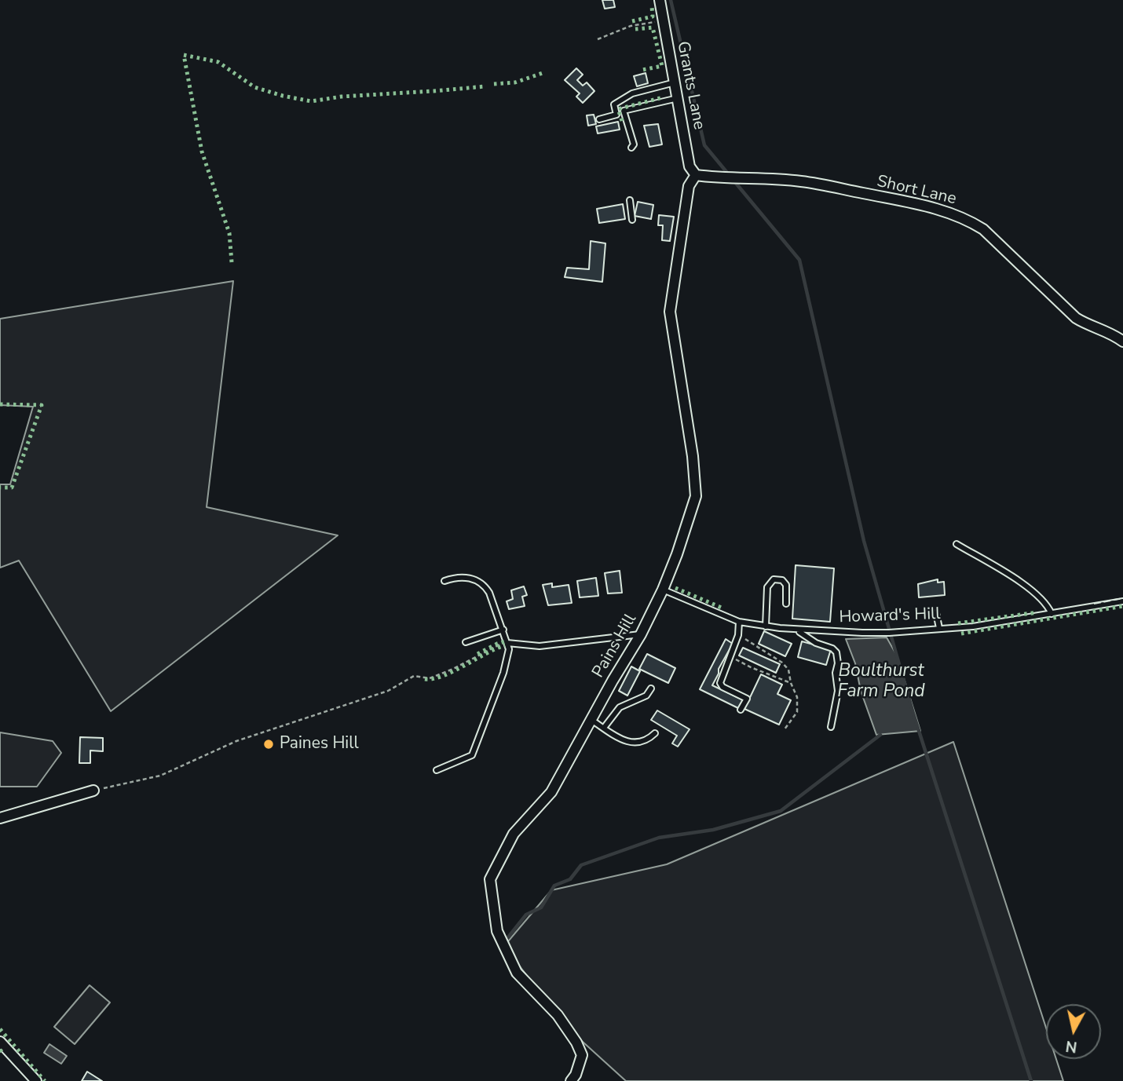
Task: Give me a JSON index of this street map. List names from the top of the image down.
{
  "streets": {
    "street": ["Grants Lane", "Short Lane", "Pains Hill"],
    "lane": ["Howard's Hill"]
  },
  "crossings": [
    ["Grants Lane", "Short Lane"],
    ["Grants Lane", "Pains Hill"],
    ["Short Lane", "Pains Hill"],
    ["Howard's Hill", "Pains Hill"]
  ],
  "water": ["Boulthurst Farm Pond"],
  "places": ["Paines Hill"],
  "north": "bottom"
}
